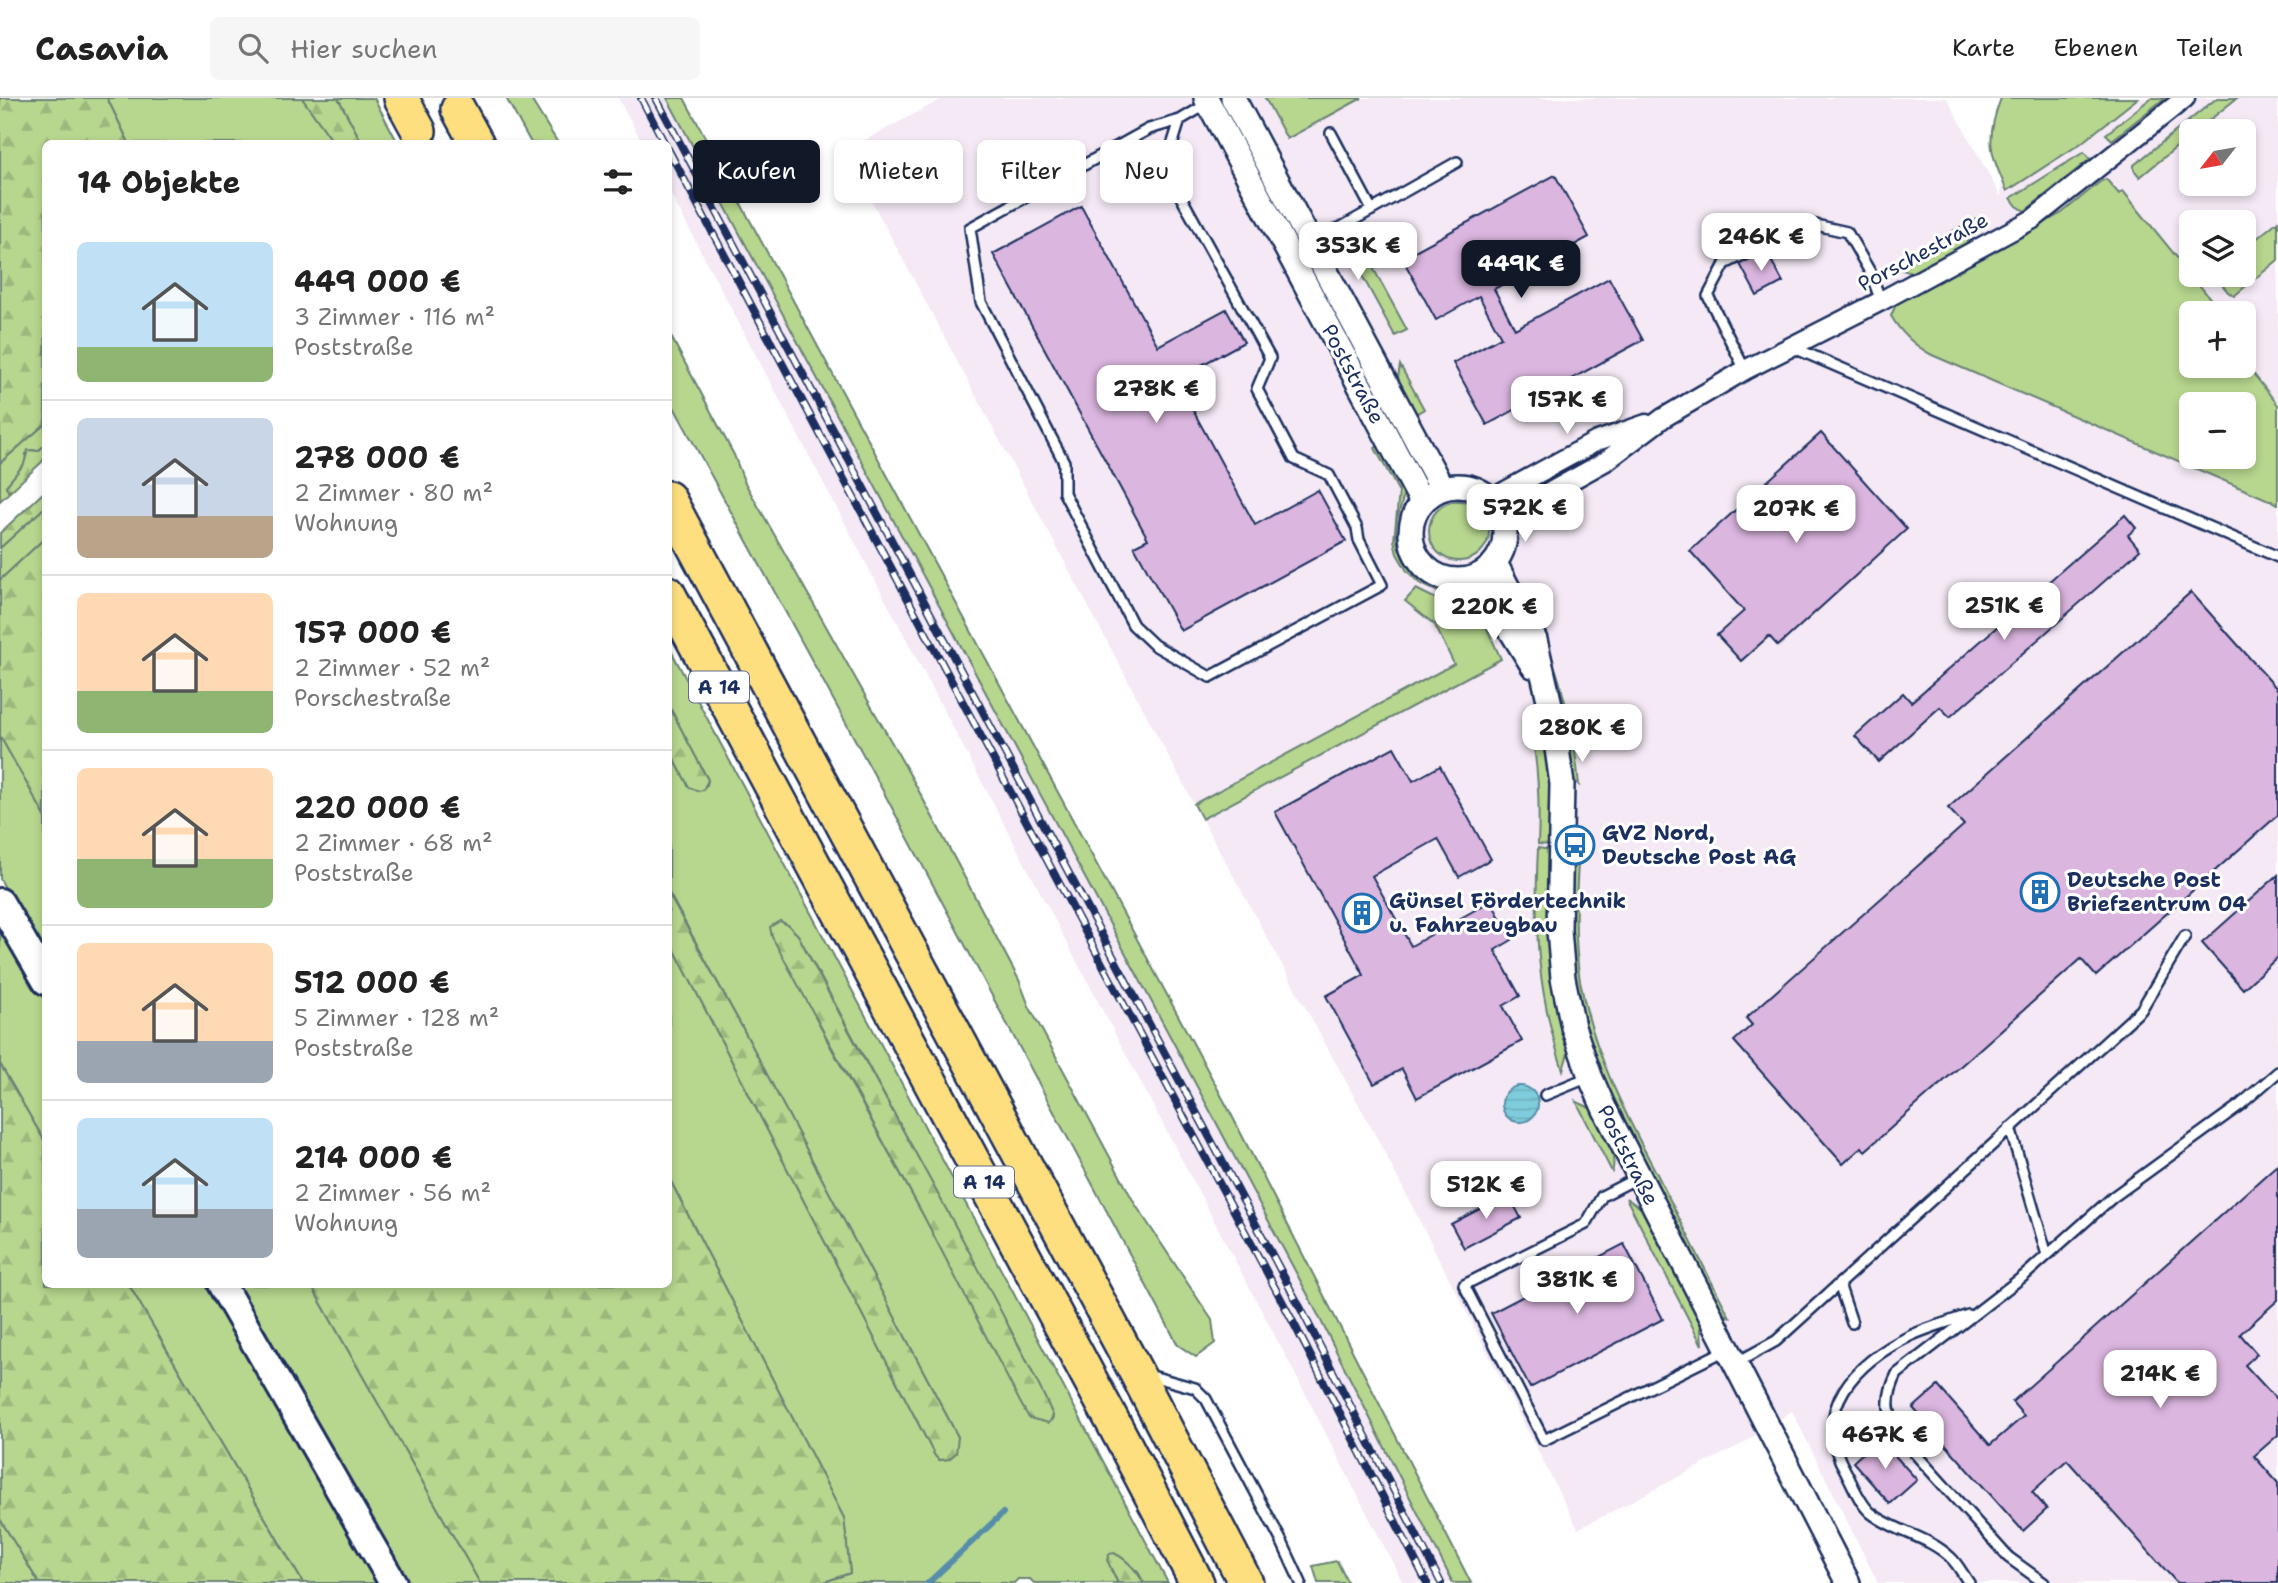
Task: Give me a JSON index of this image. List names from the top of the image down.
{
  "streets": {
    "highway": ["A 14"],
    "street": ["Porschestraße", "Poststraße"]
  },
  "crossings": [
    ["Porschestraße", "Poststraße"]
  ],
  "places": {
    "bus stop": ["GVZ Nord, Deutsche Post AG"],
    "building": ["Deutsche Post Briefzentrum 04", "Günsel Fördertechnik u. Fahrzeugbau"]
  },
  "north": "bottom left",
  "page": {
    "header": "Casavia",
    "search": "Hier suchen",
    "nav": ["Karte", "Ebenen", "Teilen"],
    "map_buttons": ["+", "−"],
    "chip": [
      "Kaufen",
      "Mieten",
      "Filter",
      "Neu"
    ],
    "heading": "14 Objekte",
    "price": [
      "246K €",
      "353K €",
      "449K €",
      "278K €",
      "157K €",
      "572K €",
      "207K €",
      "251K €",
      "220K €",
      "280K €",
      "512K €",
      "381K €",
      "214K €",
      "467K €"
    ],
    "list": [
      {
        "name": "449 000 €",
        "note": "3 Zimmer · 116 m² · Poststraße"
      },
      {
        "name": "278 000 €",
        "note": "2 Zimmer · 80 m² · Wohnung"
      },
      {
        "name": "157 000 €",
        "note": "2 Zimmer · 52 m² · Porschestraße"
      },
      {
        "name": "220 000 €",
        "note": "2 Zimmer · 68 m² · Poststraße"
      },
      {
        "name": "512 000 €",
        "note": "5 Zimmer · 128 m² · Poststraße"
      },
      {
        "name": "214 000 €",
        "note": "2 Zimmer · 56 m² · Wohnung"
      }
    ]
  }
}
